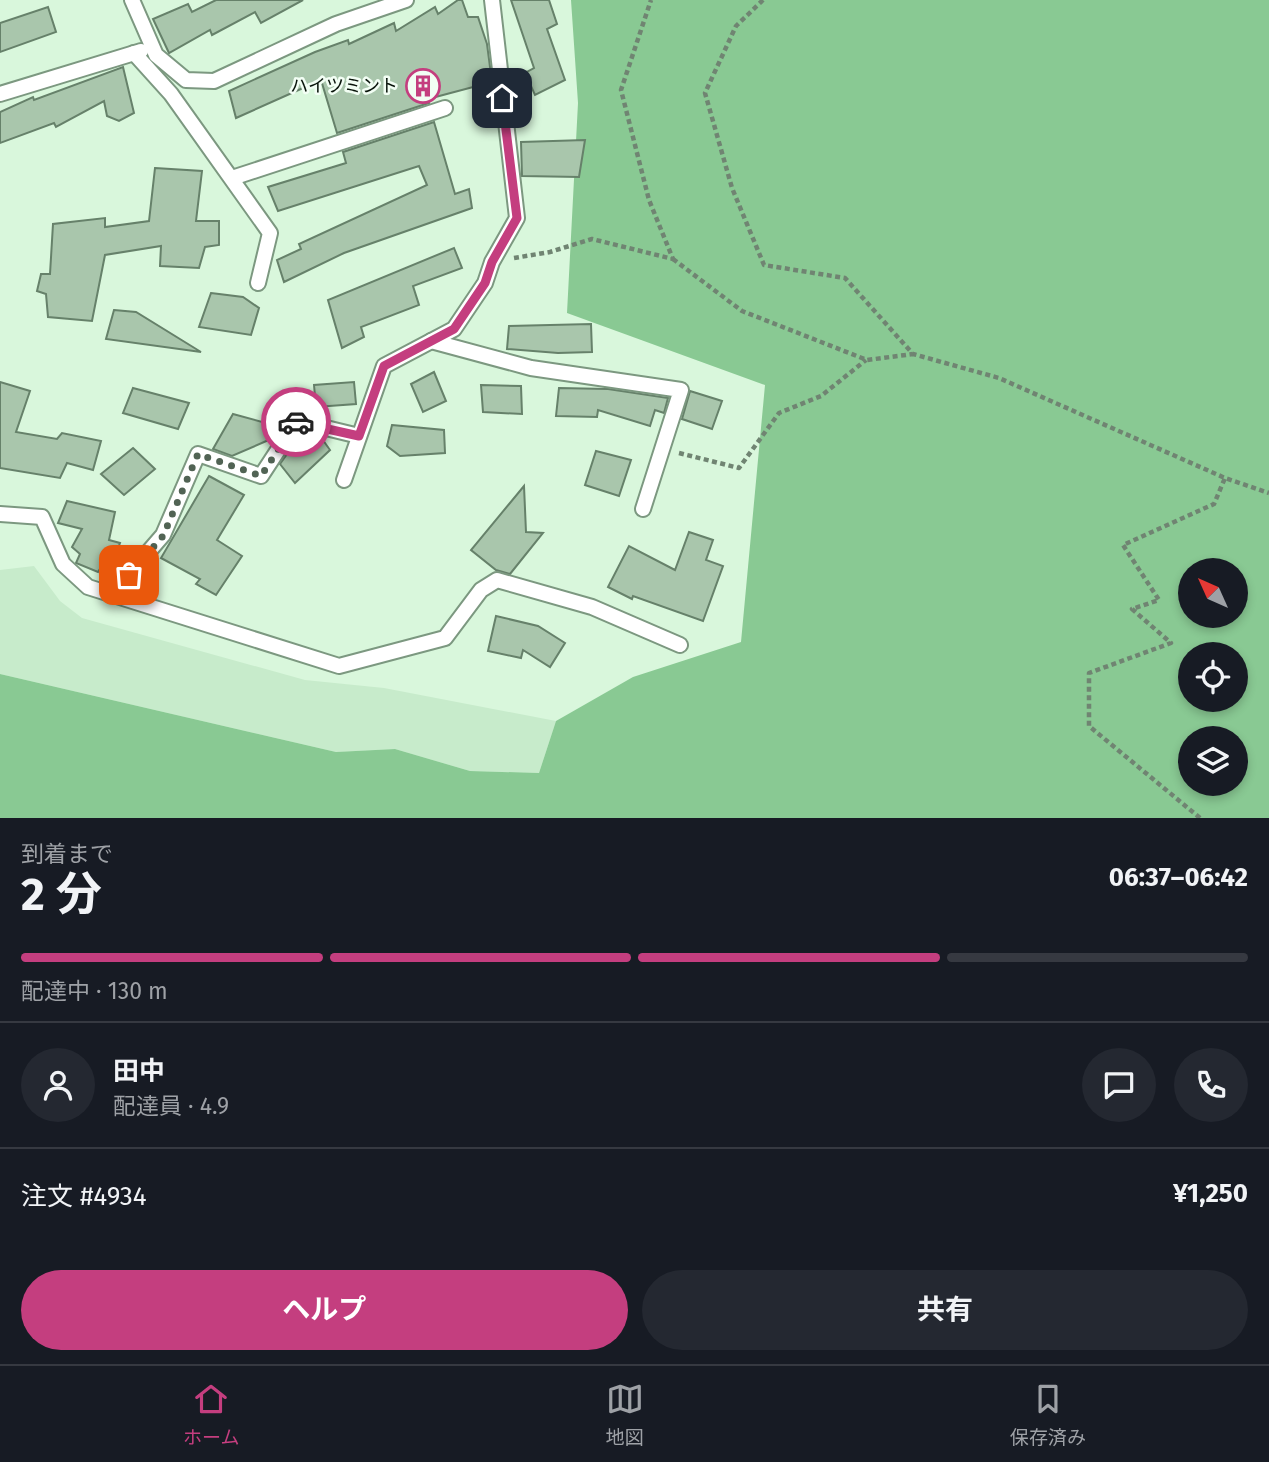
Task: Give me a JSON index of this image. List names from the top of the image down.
{
  "places": {
    "building": ["ハイツミント"]
  },
  "north": "top left",
  "page": {
    "heading": ["2 分", "到着まで", "06:37–06:42"],
    "panel": [
      "田中",
      "配達員 · 4.9",
      "注文 #4934",
      "¥1,250"
    ],
    "bar": "配達中 · 130 m",
    "buttons": ["ヘルプ", "共有"],
    "tabs": ["ホーム", "地図", "保存済み"]
  }
}
